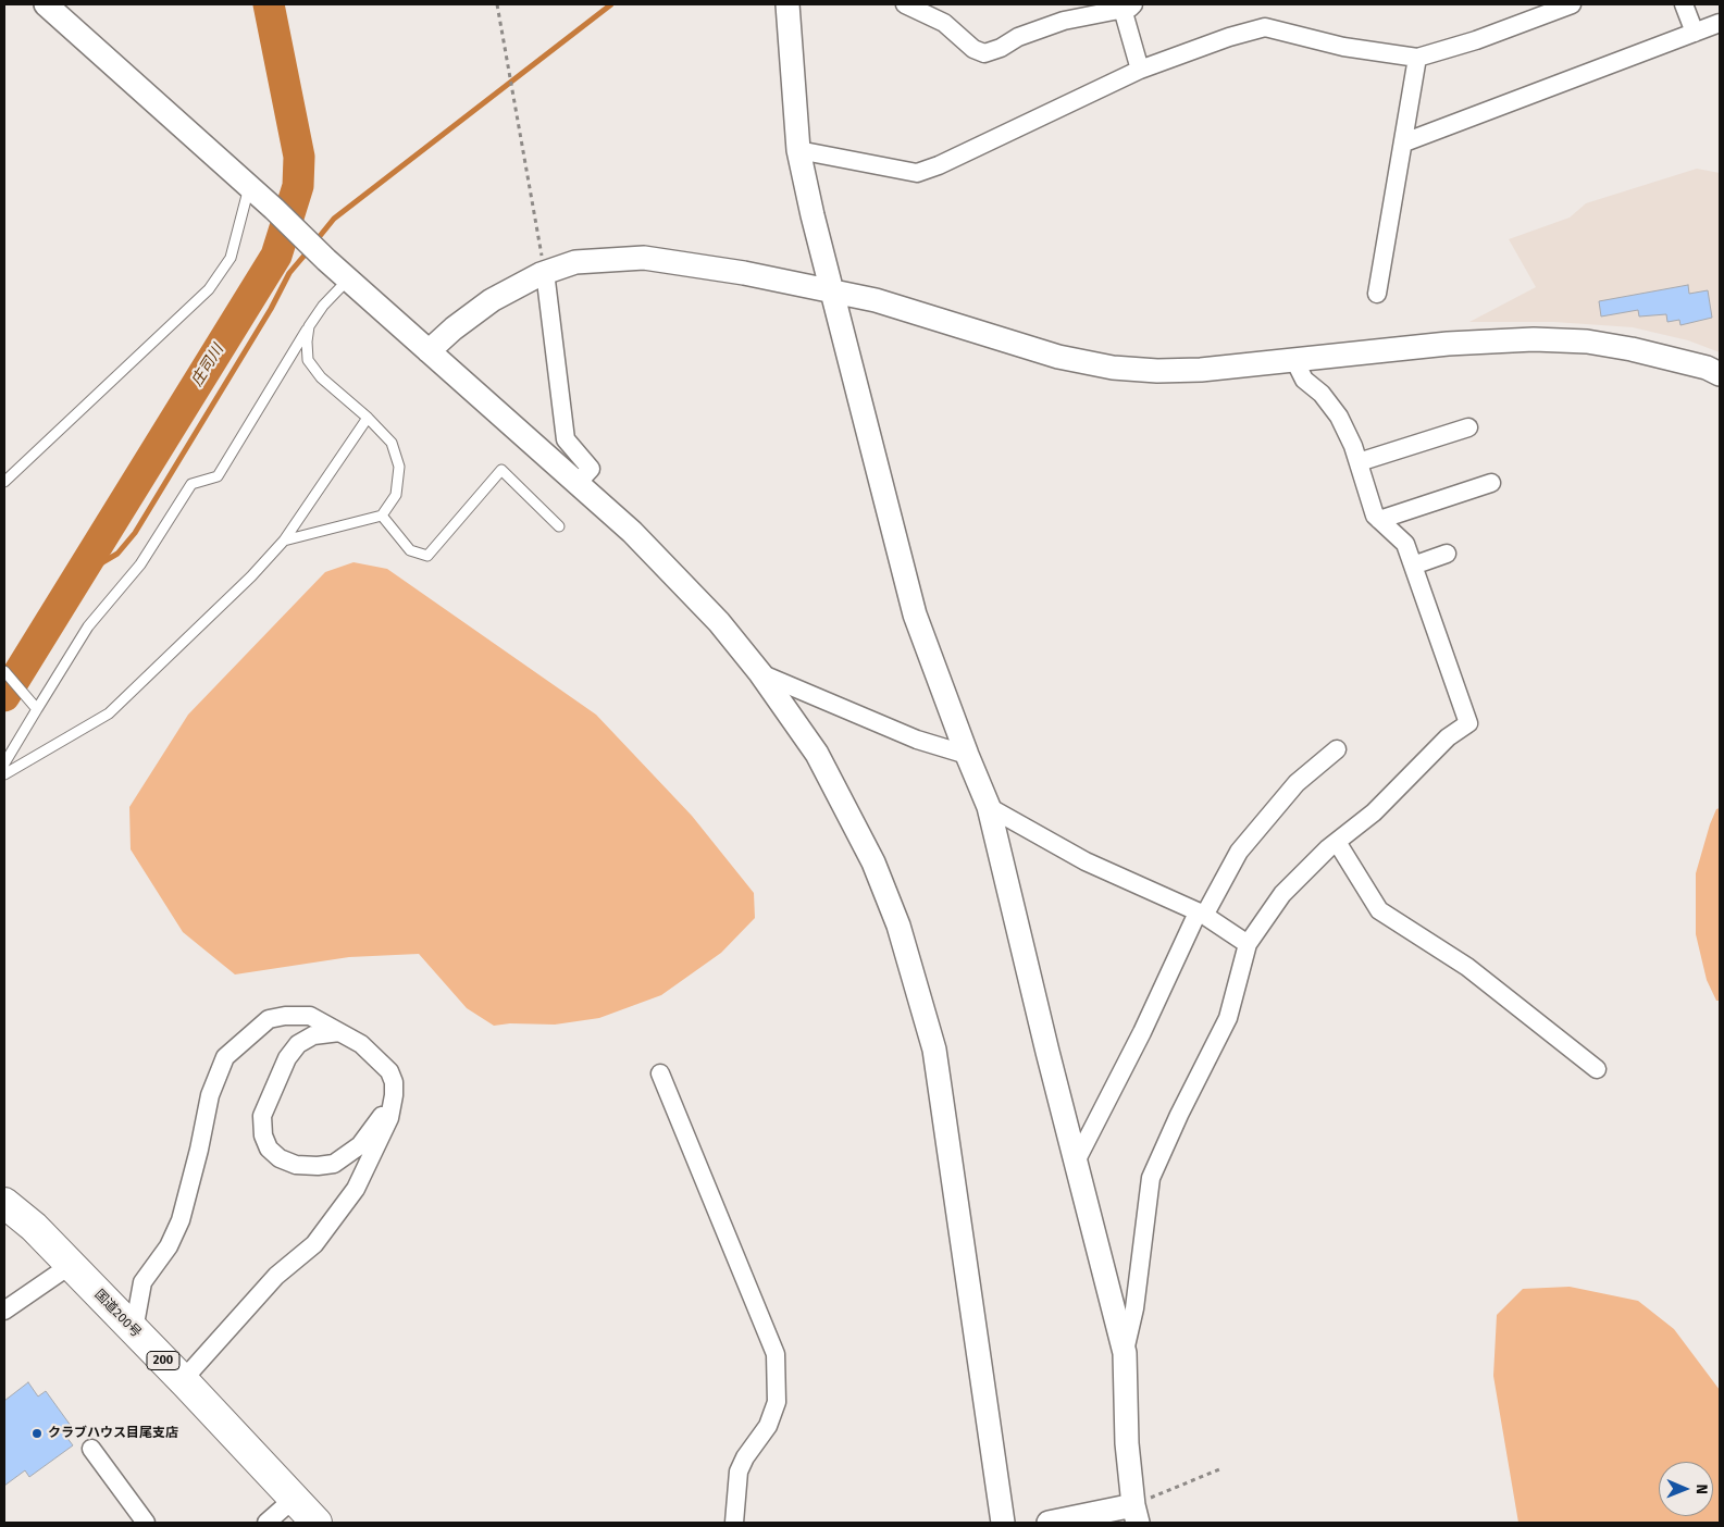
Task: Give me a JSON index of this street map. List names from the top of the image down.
{
  "streets": {
    "highway": ["国道200号", "200"]
  },
  "water": ["庄司川"],
  "places": ["クラブハウス目尾支店"],
  "north": "right"
}
